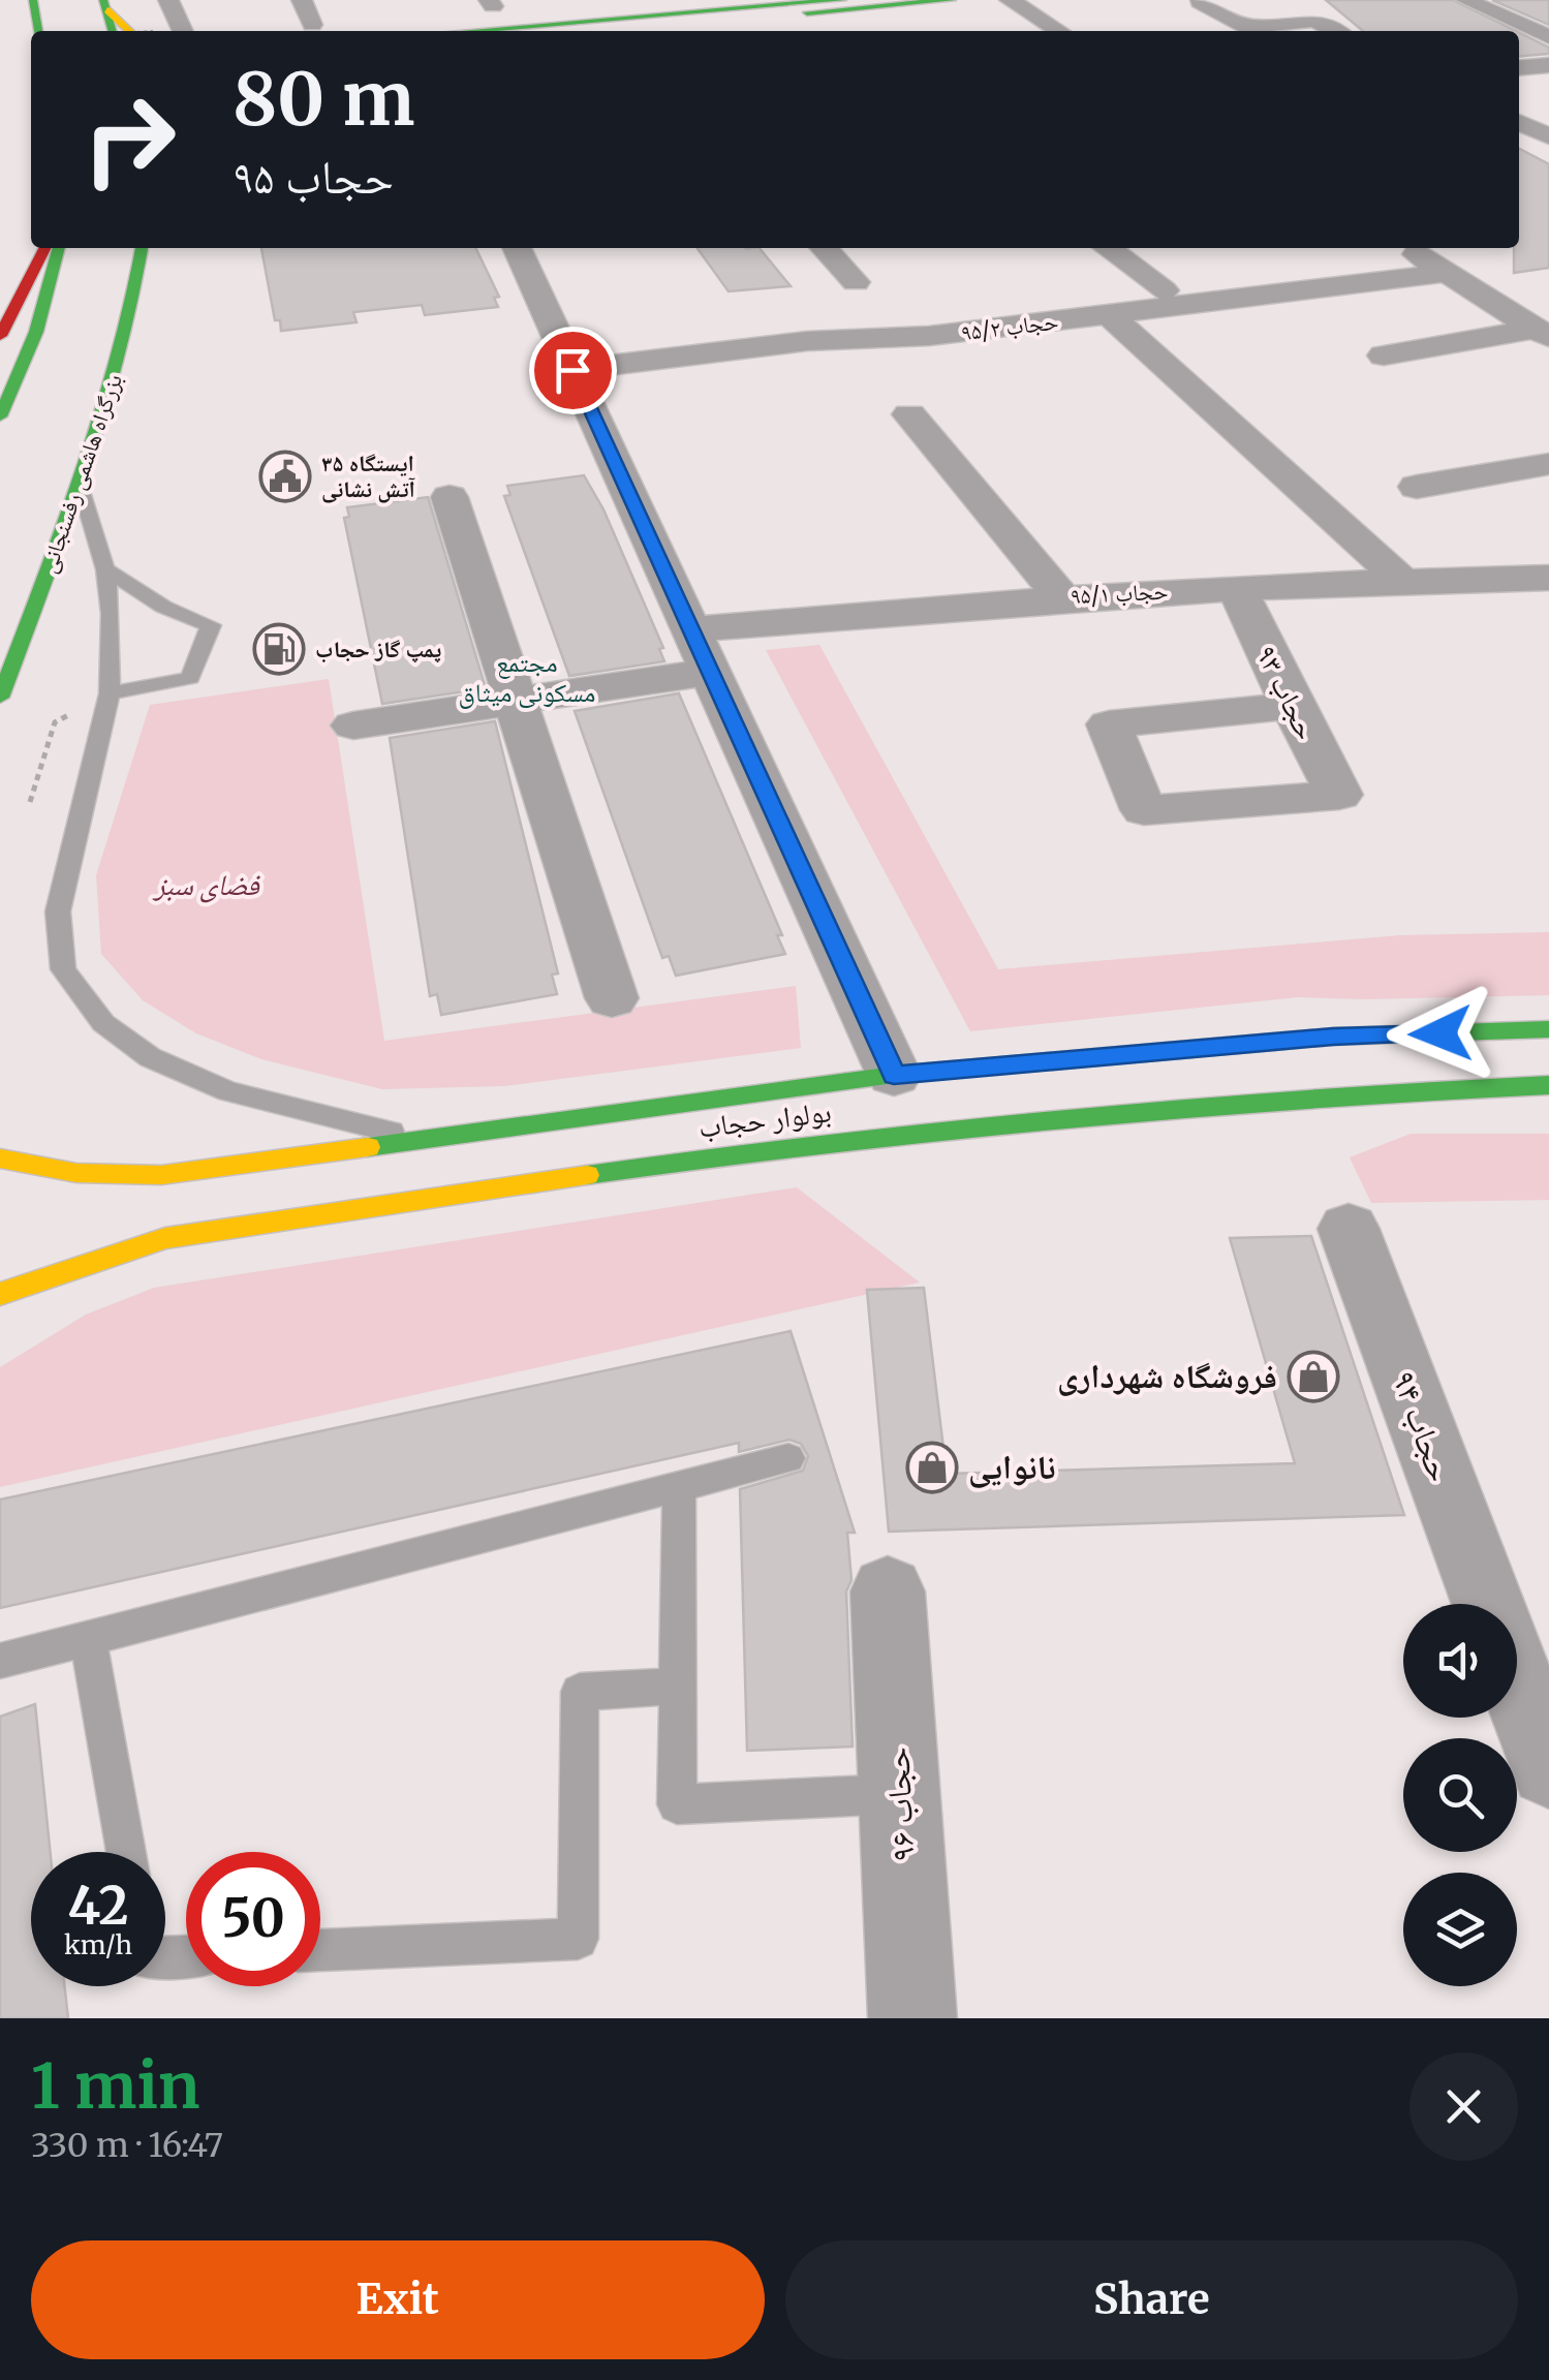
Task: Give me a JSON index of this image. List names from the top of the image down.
{
  "streets": {
    "main road": ["بزرگراه هاشمی رفسنجانی", "بولوار حجاب"],
    "street": [
      "حجاب ۹۵/۲",
      "حجاب ۹۵/۱",
      "حجاب ۹۳",
      "حجاب ۹۴",
      "حجاب ۹۶"
    ]
  },
  "crossings": [
    ["حجاب ۹۵/۱", "حجاب ۹۳"]
  ],
  "districts": ["مجتمع مسکونی میثاق"],
  "parks": ["فضای سبز"],
  "places": {
    "public building": ["ایستگاه ۳۵ آتش نشانی"],
    "fuel station": ["پمپ گاز حجاب"],
    "shop": ["فروشگاه شهرداری", "نانوایی"]
  },
  "page": {
    "turn": ["80 m", "حجاب ۹۵"],
    "speed": "42 km/h",
    "limit": "50",
    "heading": ["1 min", "330 m · 16:47"],
    "buttons": ["Exit", "Share"]
  }
}
